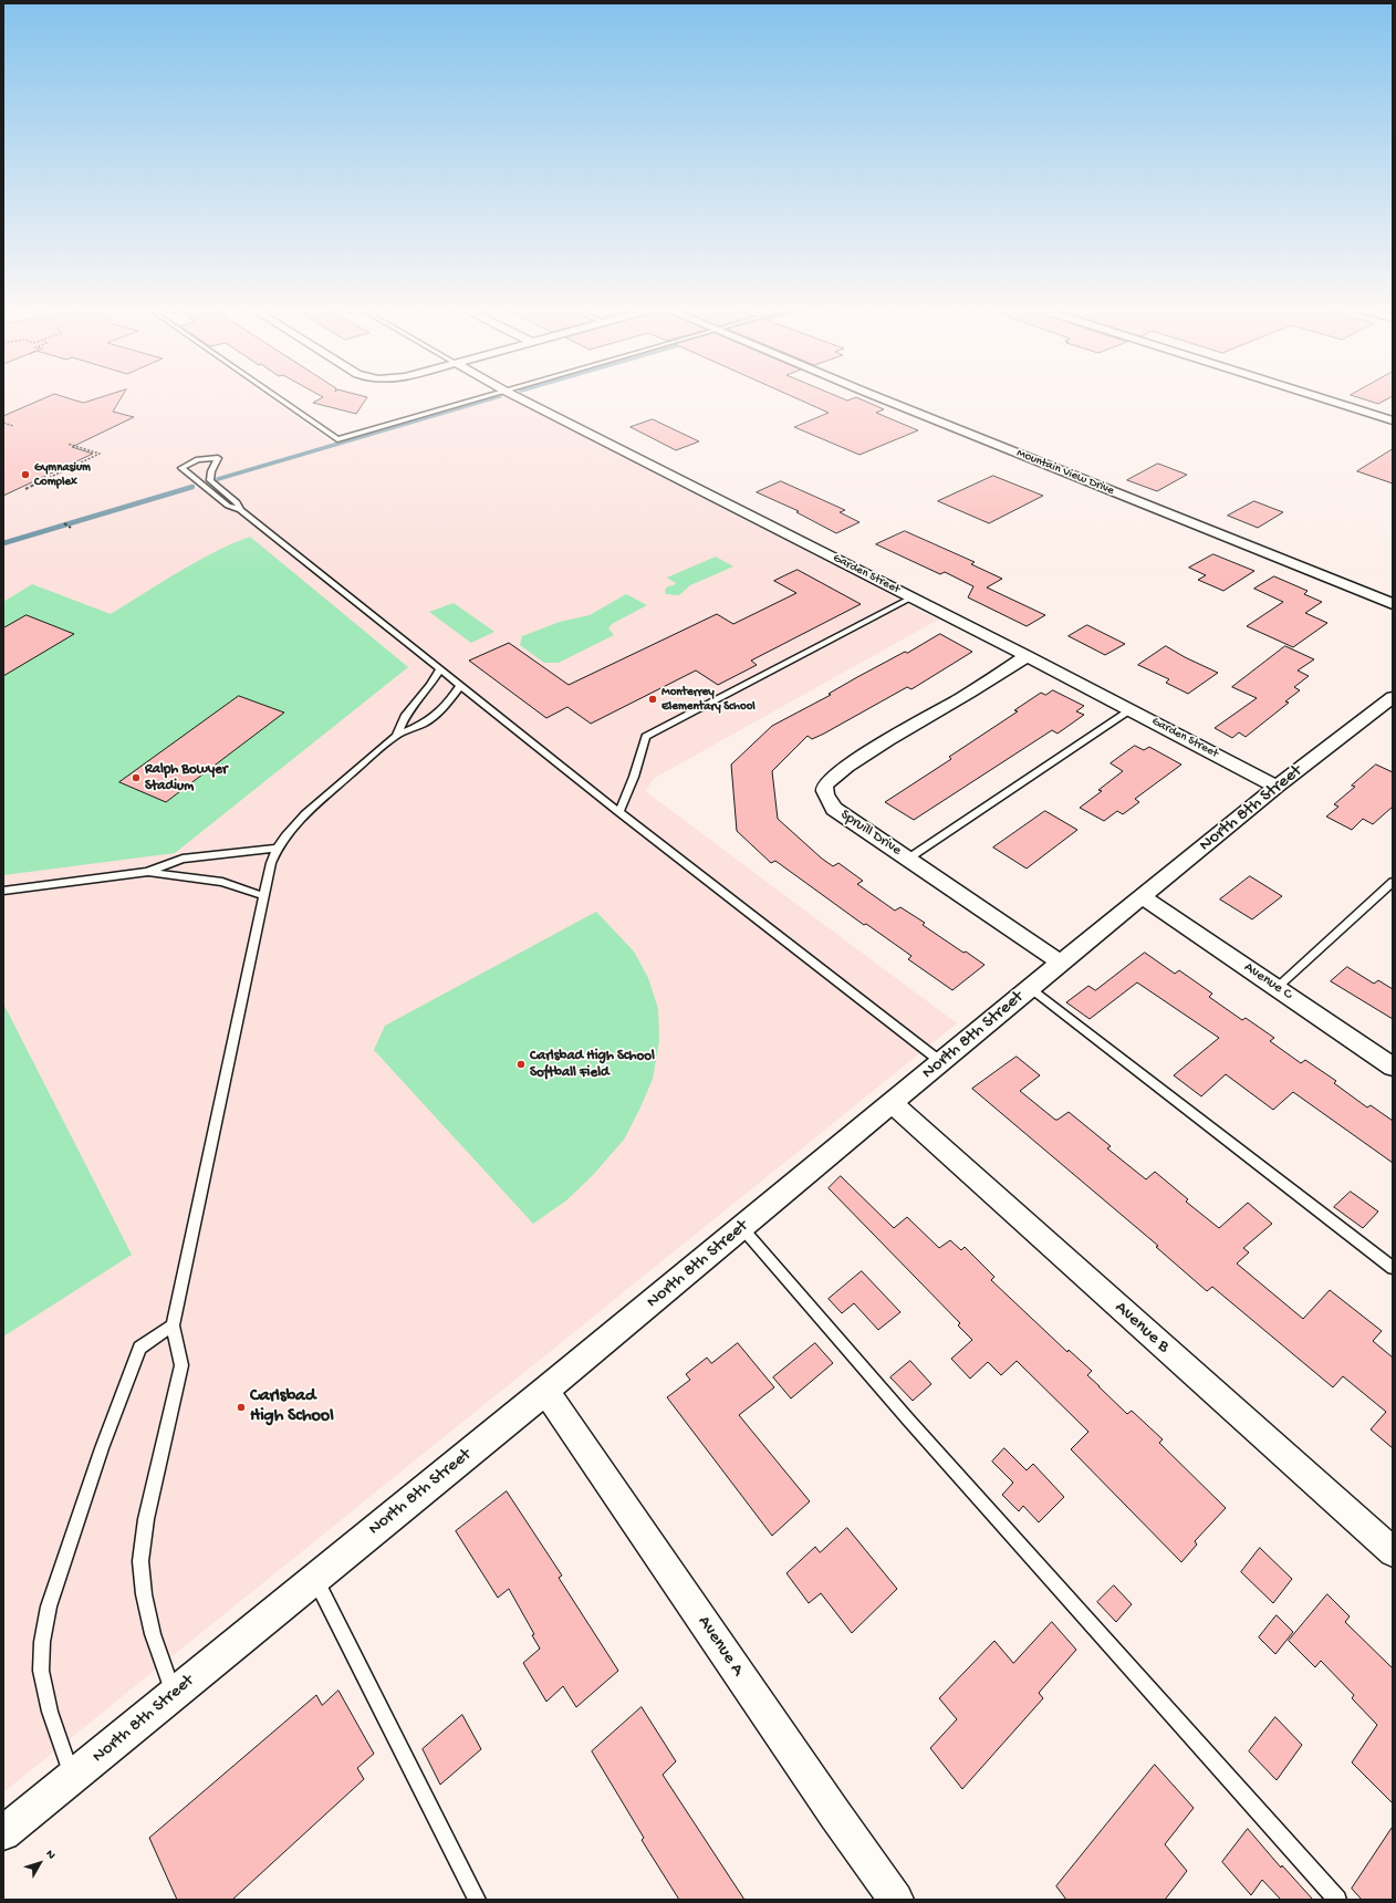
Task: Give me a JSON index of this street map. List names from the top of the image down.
{
  "streets": {
    "street": [
      "Mountain View Drive",
      "Garden Street",
      "North 8th Street",
      "Spruill Drive",
      "Avenue C",
      "Avenue B",
      "Avenue A"
    ]
  },
  "crossings": [
    ["Garden Street", "North 8th Street"],
    ["Garden Street", "Spruill Drive"],
    ["North 8th Street", "Spruill Drive"],
    ["North 8th Street", "Avenue C"],
    ["North 8th Street", "Avenue B"],
    ["North 8th Street", "Avenue A"]
  ],
  "places": [
    "Gymnasium Complex",
    "Monterrey Elementary School",
    "Ralph Bowyer Stadium",
    "Carlsbad High School Softball Field",
    "Carlsbad High School"
  ],
  "north": "top right"
}
